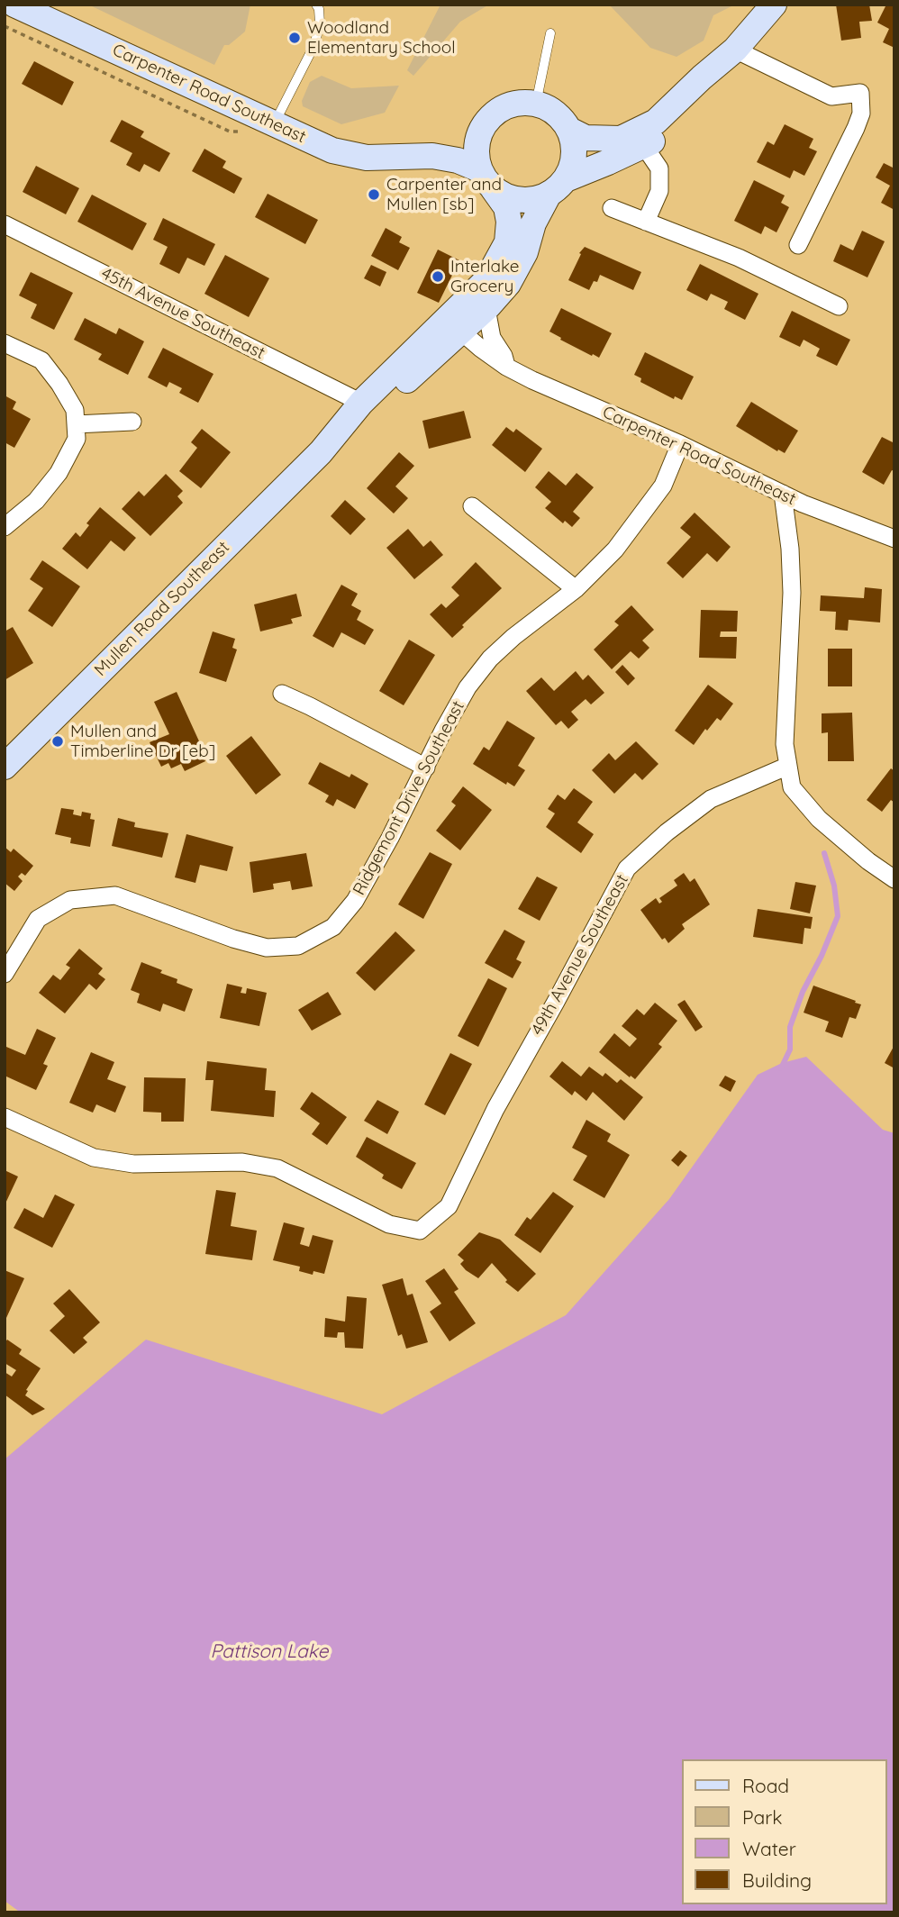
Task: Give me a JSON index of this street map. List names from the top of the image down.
{
  "streets": {
    "street": [
      "Carpenter Road Southeast",
      "45th Avenue Southeast",
      "Mullen Road Southeast",
      "Ridgemont Drive Southeast",
      "49th Avenue Southeast"
    ]
  },
  "crossings": [
    ["Carpenter Road Southeast", "Mullen Road Southeast"],
    ["Carpenter Road Southeast", "Ridgemont Drive Southeast"],
    ["45th Avenue Southeast", "Mullen Road Southeast"]
  ],
  "water": ["Pattison Lake"],
  "places": [
    "Woodland Elementary School",
    "Carpenter and Mullen [sb]",
    "Interlake Grocery",
    "Mullen and Timberline Dr [eb]"
  ],
  "legend": [
    "Road",
    "Park",
    "Water",
    "Building"
  ]
}
